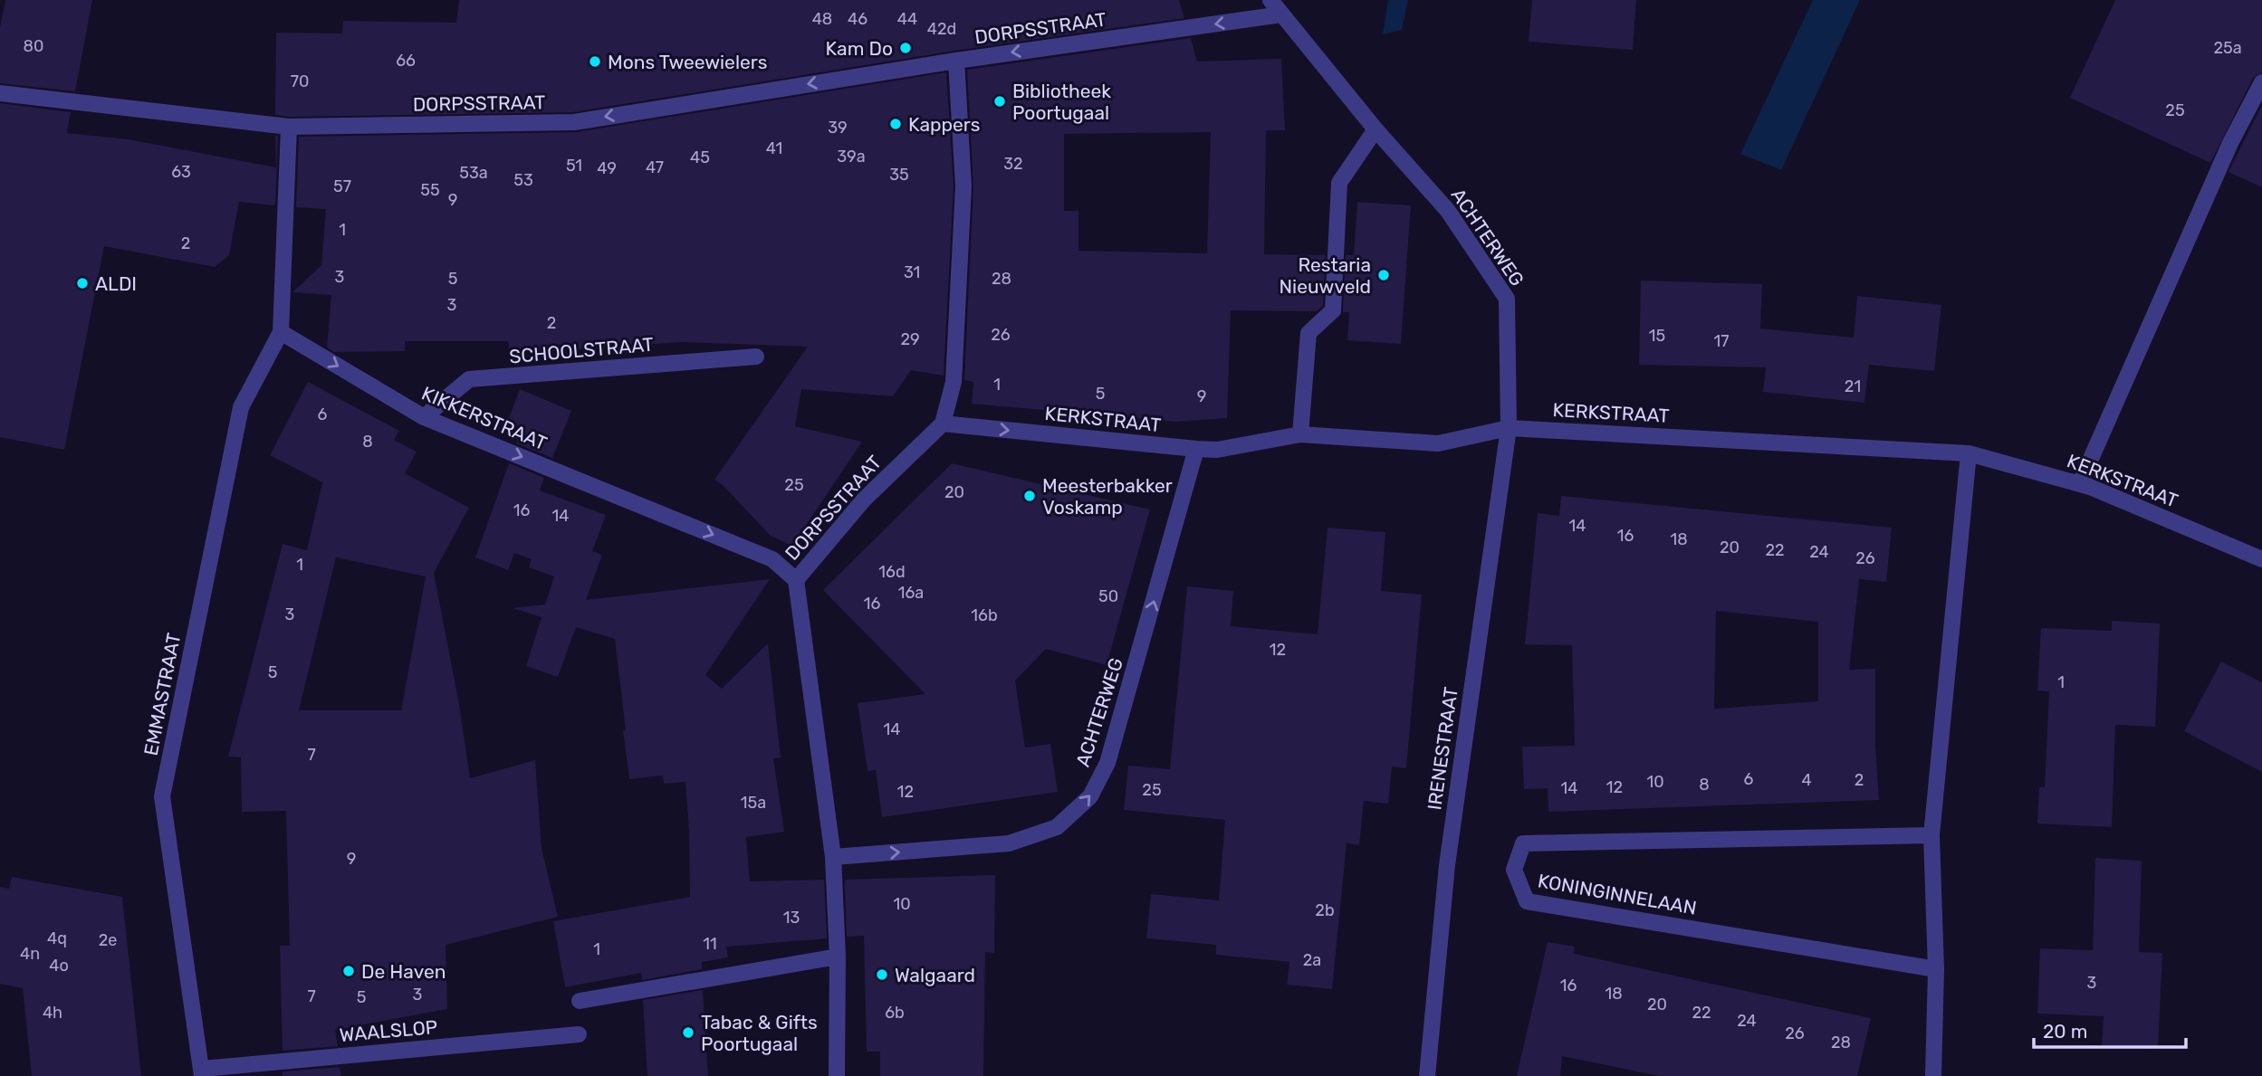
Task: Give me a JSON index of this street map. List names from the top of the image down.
{
  "streets": {
    "street": [
      "DORPSSTRAAT",
      "ACHTERWEG",
      "SCHOOLSTRAAT",
      "KERKSTRAAT",
      "KIKKERSTRAAT",
      "EMMASTRAAT",
      "IRENESTRAAT",
      "KONINGINNELAAN",
      "WAALSLOP"
    ]
  },
  "crossings": [
    ["DORPSSTRAAT", "ACHTERWEG"],
    ["DORPSSTRAAT", "KERKSTRAAT"],
    ["DORPSSTRAAT", "KIKKERSTRAAT"],
    ["ACHTERWEG", "KERKSTRAAT"],
    ["ACHTERWEG", "IRENESTRAAT"],
    ["SCHOOLSTRAAT", "KIKKERSTRAAT"],
    ["KERKSTRAAT", "IRENESTRAAT"],
    ["KIKKERSTRAAT", "EMMASTRAAT"],
    ["EMMASTRAAT", "WAALSLOP"]
  ],
  "one_way": ["DORPSSTRAAT", "ACHTERWEG", "KIKKERSTRAAT"],
  "places": [
    "Kam Do",
    "Mons Tweewielers",
    "Bibliotheek Poortugaal",
    "Kappers",
    "Restaria Nieuwveld",
    "ALDI",
    "Meesterbakker Voskamp",
    "De Haven",
    "Walgaard",
    "Tabac & Gifts Poortugaal"
  ],
  "house_numbers": [
    "48",
    "46",
    "44",
    "42d",
    "80",
    "25a",
    "66",
    "70",
    "25",
    "39",
    "41",
    "39a",
    "45",
    "32",
    "51",
    "47",
    "49",
    "63",
    "53a",
    "35",
    "53",
    "57",
    "55",
    "9",
    "1",
    "2",
    "31",
    "3",
    "5",
    "28",
    "3",
    "2",
    "26",
    "15",
    "29",
    "17",
    "1",
    "21",
    "5",
    "9",
    "6",
    "8",
    "25",
    "20",
    "16",
    "14",
    "14",
    "16",
    "18",
    "20",
    "22",
    "24",
    "26",
    "1",
    "16d",
    "16a",
    "50",
    "16",
    "3",
    "16b",
    "12",
    "5",
    "1",
    "14",
    "7",
    "6",
    "4",
    "2",
    "10",
    "8",
    "12",
    "14",
    "25",
    "12",
    "15a",
    "9",
    "10",
    "2b",
    "13",
    "4q",
    "2e",
    "11",
    "1",
    "4n",
    "2a",
    "4o",
    "3",
    "16",
    "18",
    "3",
    "7",
    "5",
    "20",
    "4h",
    "6b",
    "22",
    "24",
    "26",
    "28"
  ],
  "scale_bar": "20 m"
}
